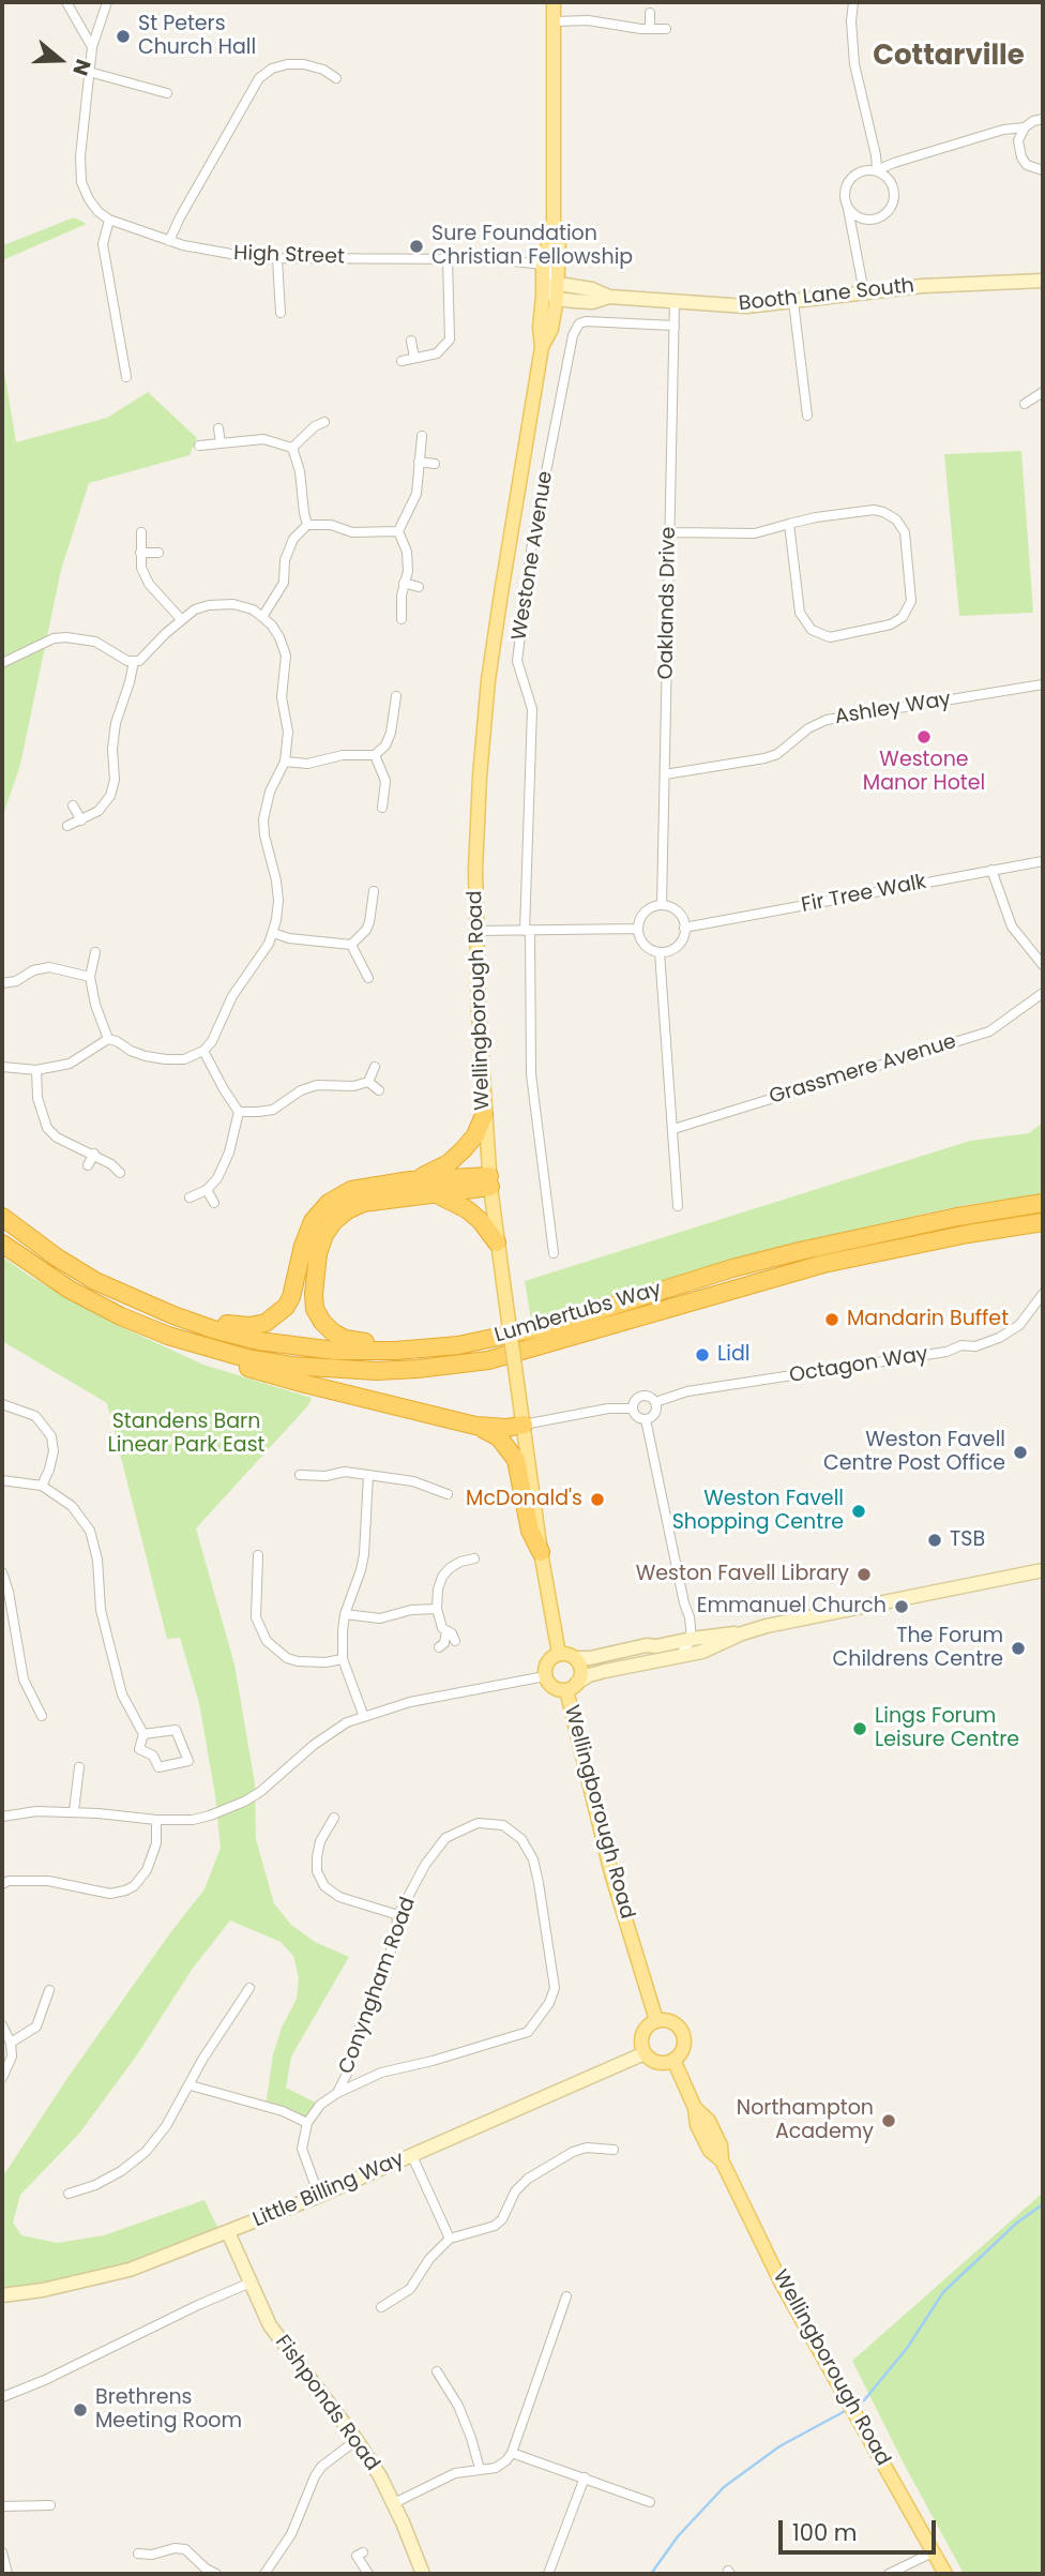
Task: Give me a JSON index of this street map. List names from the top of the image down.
{
  "streets": {
    "highway": ["Lumbertubs Way"],
    "main road": ["Wellingborough Road"],
    "street": [
      "High Street",
      "Booth Lane South",
      "Westone Avenue",
      "Oaklands Drive",
      "Ashley Way",
      "Fir Tree Walk",
      "Grassmere Avenue",
      "Octagon Way",
      "Conyngham Road",
      "Little Billing Way",
      "Fishponds Road"
    ]
  },
  "crossings": [
    ["High Street", "Wellingborough Road"],
    ["Booth Lane South", "Oaklands Drive"],
    ["Booth Lane South", "Wellingborough Road"],
    ["Westone Avenue", "Oaklands Drive"],
    ["Oaklands Drive", "Ashley Way"],
    ["Oaklands Drive", "Fir Tree Walk"],
    ["Wellingborough Road", "Little Billing Way"],
    ["Little Billing Way", "Fishponds Road"]
  ],
  "districts": ["Cottarville"],
  "parks": ["Standens Barn Linear Park East"],
  "places": [
    "St Peters Church Hall",
    "Sure Foundation Christian Fellowship",
    "Westone Manor Hotel",
    "Mandarin Buffet",
    "Lidl",
    "Weston Favell Centre Post Office",
    "McDonald's",
    "Weston Favell Shopping Centre",
    "TSB",
    "Weston Favell Library",
    "Emmanuel Church",
    "The Forum Childrens Centre",
    "Lings Forum Leisure Centre",
    "Northampton Academy",
    "Brethrens Meeting Room"
  ],
  "scale_bar": "100 m",
  "north": "right"
}
